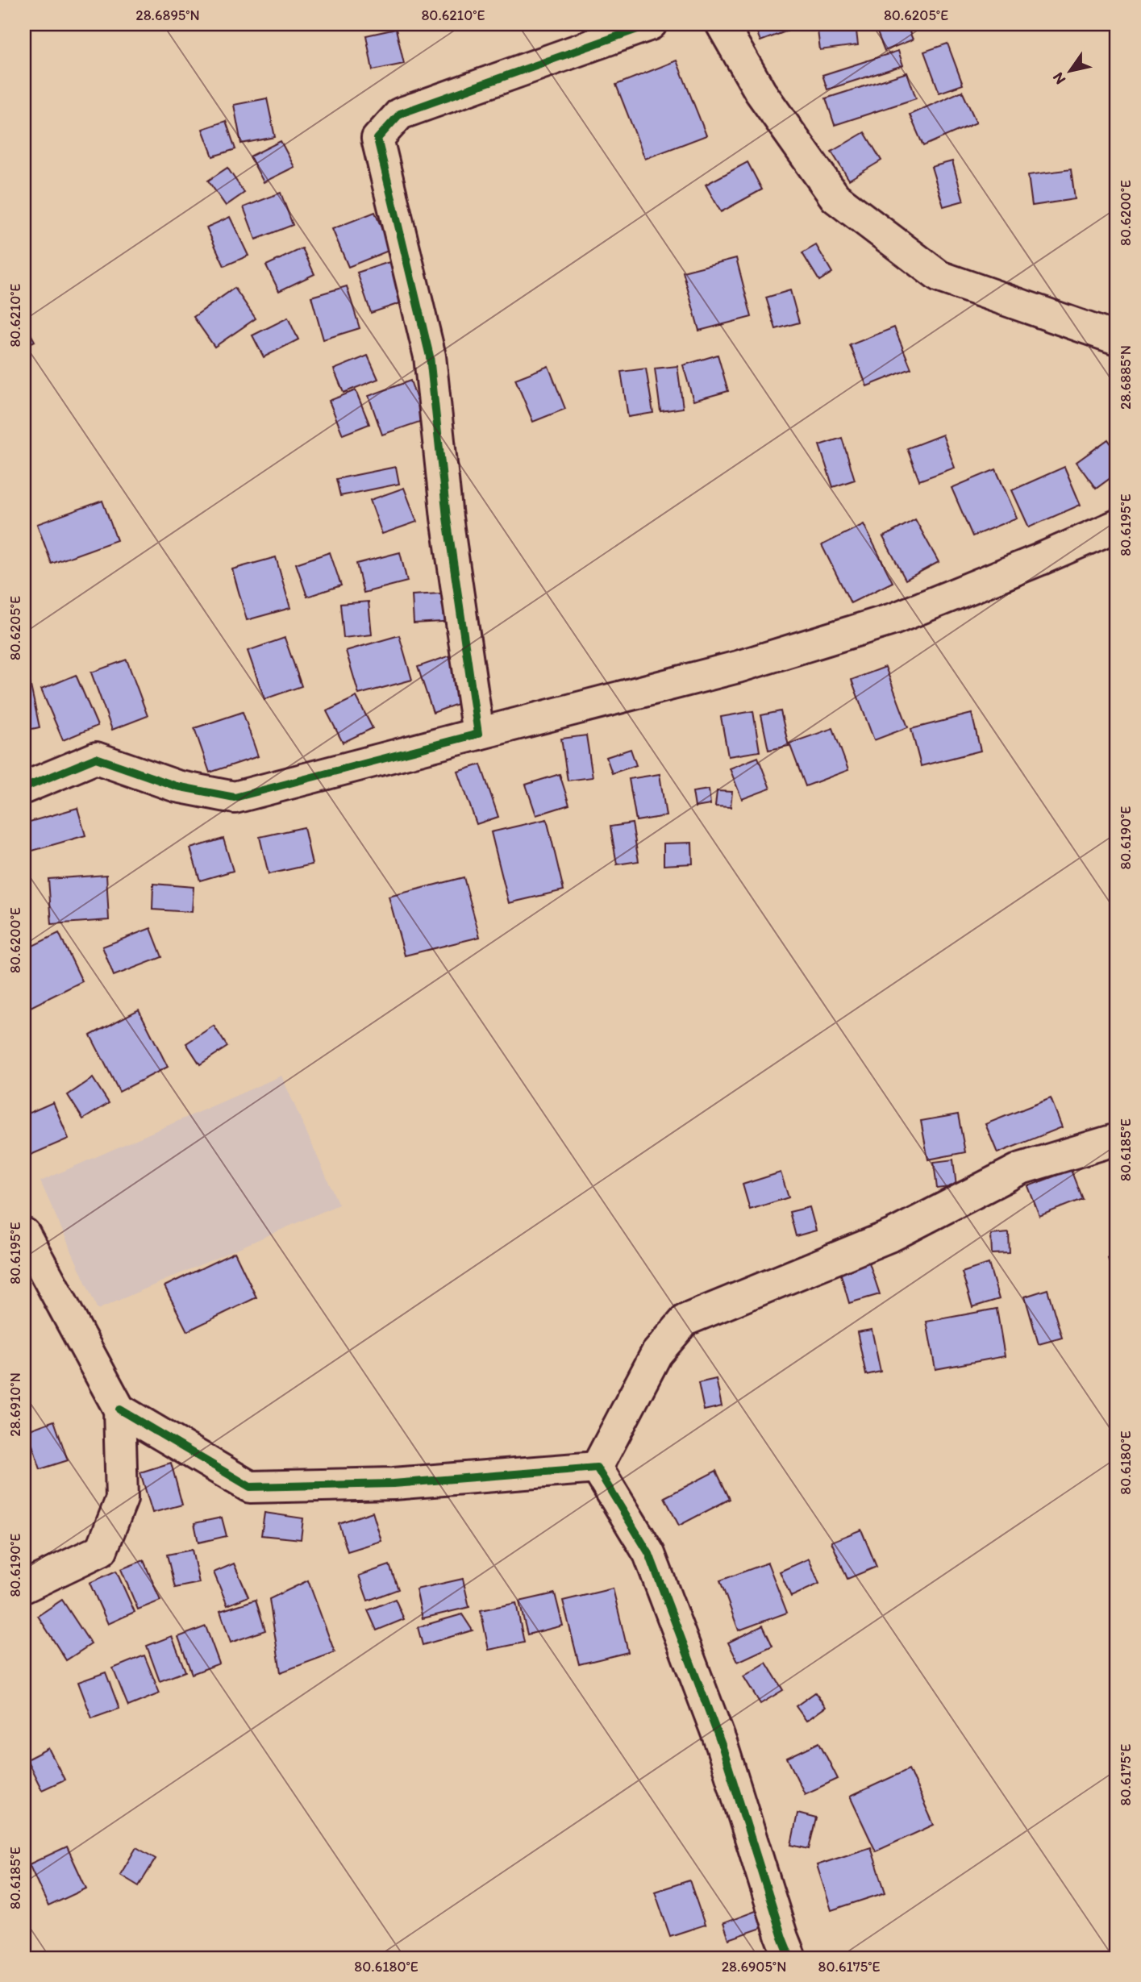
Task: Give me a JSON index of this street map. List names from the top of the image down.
{
  "north": "bottom left",
  "coordinates": [
    "28.6895°N",
    "80.6210°E",
    "80.6205°E",
    "80.6200°E",
    "28.6885°N",
    "80.6195°E",
    "80.6190°E",
    "80.6185°E",
    "28.6910°N",
    "80.6180°E",
    "80.6175°E",
    "28.6905°N"
  ]
}
